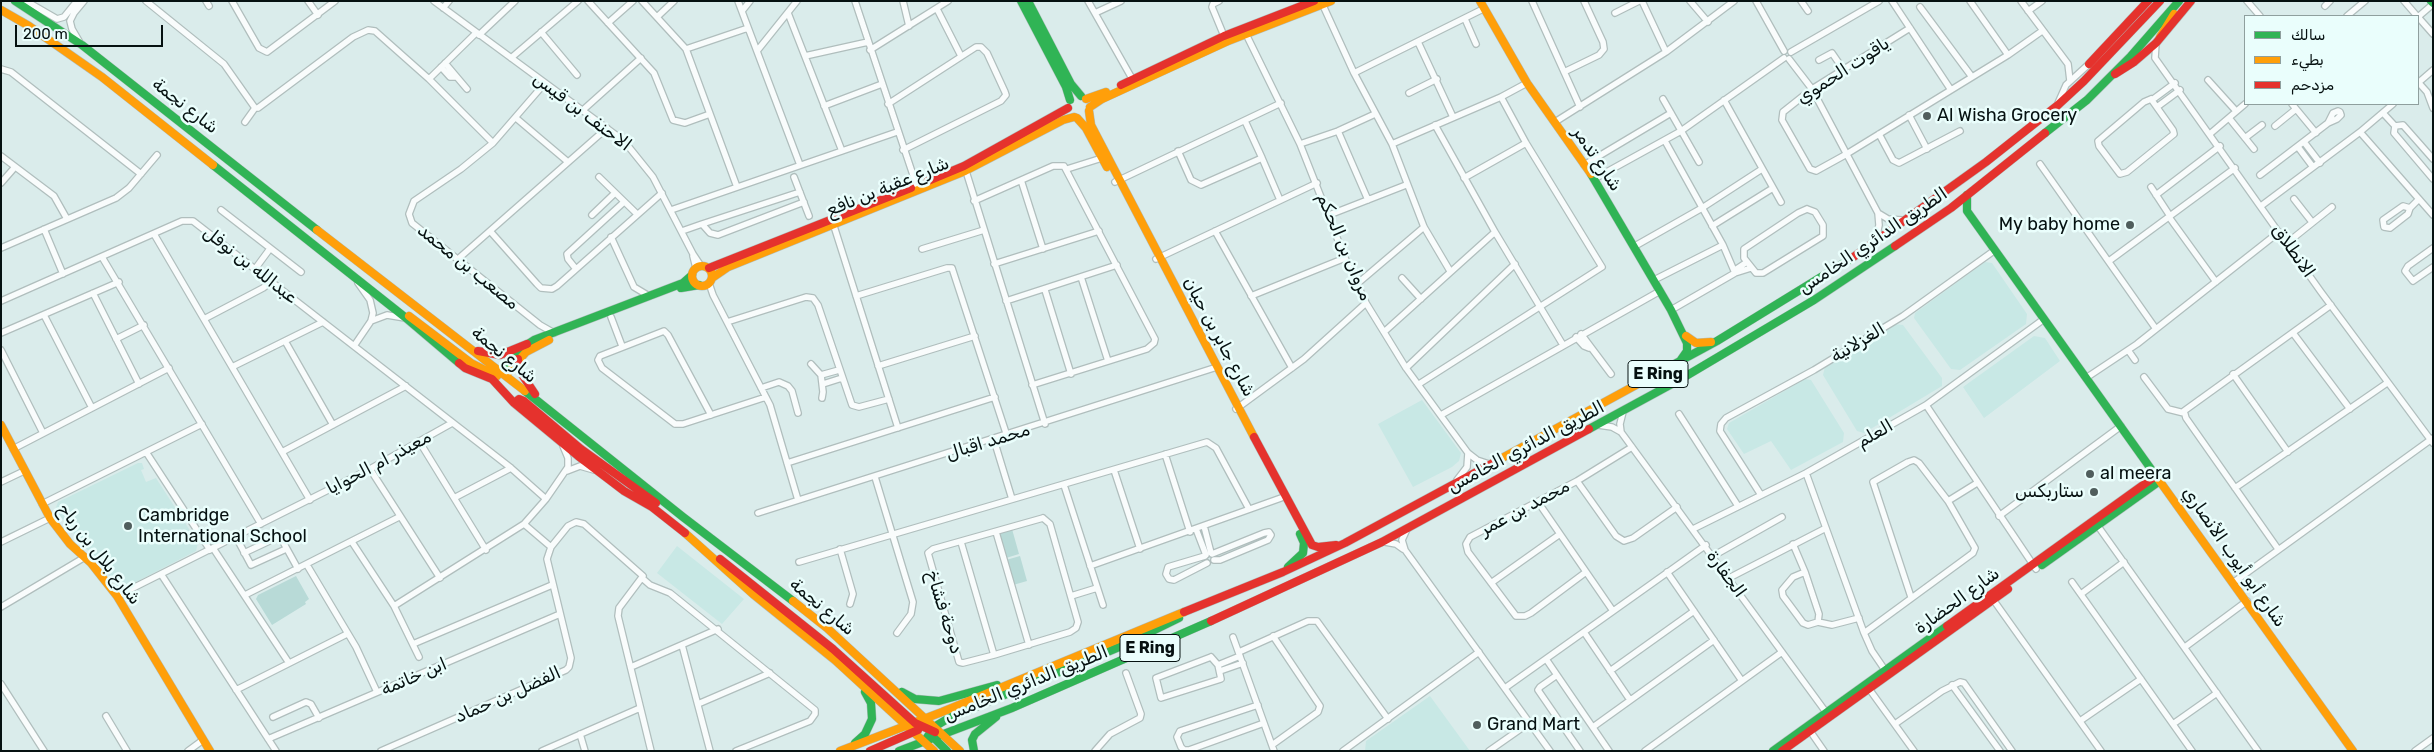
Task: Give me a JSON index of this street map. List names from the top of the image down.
{
  "streets": {
    "main road": [
      "شارع نجمة",
      "شارع تدمر",
      "شارع عقبة بن نافع",
      "الطريق الدائري الخامس",
      "شارع جابر بن حيان",
      "E Ring",
      "شارع بلال بن رباح",
      "شارع أبو أيوب الأنصاري",
      "شارع الحضارة"
    ],
    "street": [
      "ياقوت الحموي",
      "الاحنف بن قيس",
      "مروان بن الحكم",
      "الانطلاق",
      "عبدالله بن نوفل",
      "مصعب بن محمد",
      "الغزلانية",
      "العلم",
      "محمد اقبال",
      "معيذر ام الحوايا",
      "محمد بن عمر",
      "الجفارة",
      "دوحة فشاخ",
      "ابن خاتمة",
      "الفضل بن حماد"
    ]
  },
  "crossings": [
    ["شارع نجمة", "شارع عقبة بن نافع"],
    ["شارع نجمة", "الطريق الدائري الخامس"],
    ["الاحنف بن قيس", "شارع عقبة بن نافع"],
    ["الاحنف بن قيس", "مصعب بن محمد"],
    ["شارع عقبة بن نافع", "مصعب بن محمد"],
    ["شارع عقبة بن نافع", "شارع جابر بن حيان"],
    ["الطريق الدائري الخامس", "مروان بن الحكم"],
    ["الطريق الدائري الخامس", "شارع جابر بن حيان"],
    ["عبدالله بن نوفل", "معيذر ام الحوايا"],
    ["شارع جابر بن حيان", "محمد اقبال"],
    ["الغزلانية", "العلم"],
    ["الغزلانية", "شارع أبو أيوب الأنصاري"],
    ["العلم", "شارع أبو أيوب الأنصاري"],
    ["العلم", "الجفارة"],
    ["معيذر ام الحوايا", "شارع بلال بن رباح"],
    ["محمد بن عمر", "الجفارة"],
    ["شارع أبو أيوب الأنصاري", "شارع الحضارة"],
    ["الجفارة", "شارع الحضارة"],
    ["ابن خاتمة", "الفضل بن حماد"]
  ],
  "places": [
    "Al Wisha Grocery",
    "My baby home",
    "al meera",
    "ستاربكس",
    "Cambridge International School",
    "Grand Mart"
  ],
  "legend": ["سالك", "بطيء", "مزدحم"],
  "scale_bar": "200 m"
}
